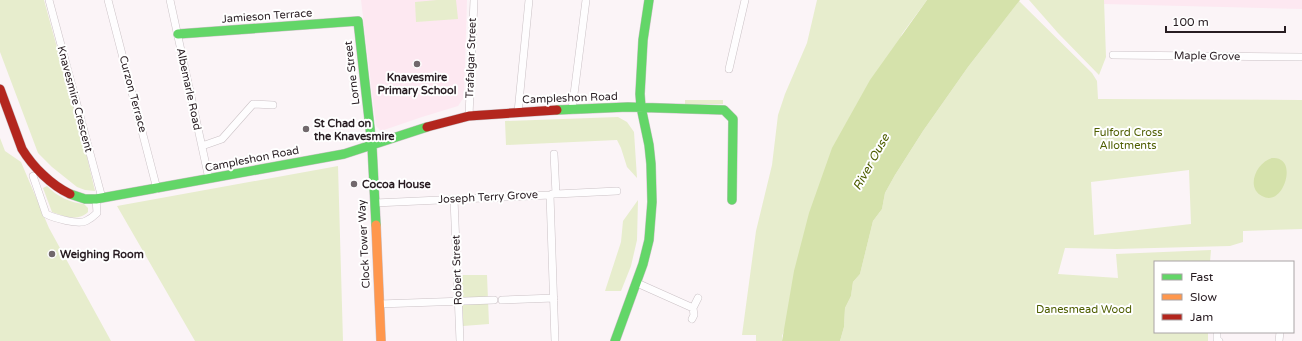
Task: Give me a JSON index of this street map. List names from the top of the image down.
{
  "streets": {
    "street": [
      "Jamieson Terrace",
      "Maple Grove",
      "Trafalgar Street",
      "Lorne Street",
      "Albemarle Road",
      "Curzon Terrace",
      "Campleshon Road",
      "Knavesmire Crescent",
      "Joseph Terry Grove",
      "Clock Tower Way",
      "Robert Street"
    ]
  },
  "crossings": [
    ["Jamieson Terrace", "Lorne Street"],
    ["Jamieson Terrace", "Albemarle Road"],
    ["Trafalgar Street", "Campleshon Road"],
    ["Lorne Street", "Campleshon Road"],
    ["Lorne Street", "Clock Tower Way"],
    ["Albemarle Road", "Campleshon Road"],
    ["Curzon Terrace", "Campleshon Road"],
    ["Campleshon Road", "Knavesmire Crescent"],
    ["Campleshon Road", "Clock Tower Way"],
    ["Joseph Terry Grove", "Clock Tower Way"],
    ["Joseph Terry Grove", "Robert Street"]
  ],
  "water": ["River Ouse"],
  "parks": ["Fulford Cross Allotments", "Danesmead Wood"],
  "places": [
    "Knavesmire Primary School",
    "St Chad on the Knavesmire",
    "Cocoa House",
    "Weighing Room"
  ],
  "legend": ["Fast", "Slow", "Jam"],
  "scale_bar": "100 m"
}
